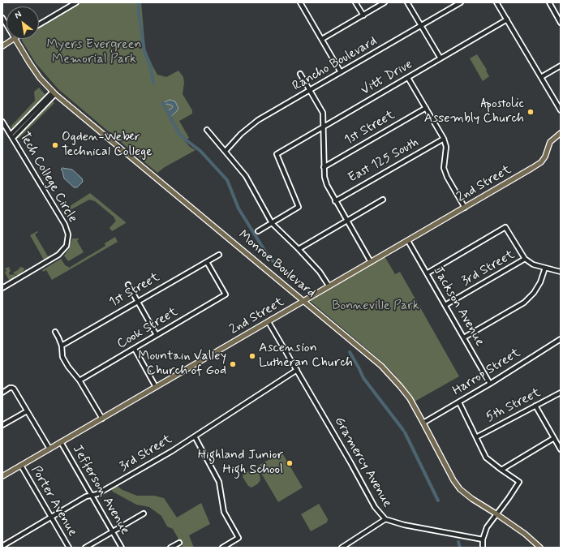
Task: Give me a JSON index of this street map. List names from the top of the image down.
{
  "streets": {
    "main road": ["2nd Street", "Monroe Boulevard"],
    "street": [
      "Rancho Boulevard",
      "Vitt Drive",
      "1st Street",
      "East 125 South",
      "Tech College Circle",
      "3rd Street",
      "Jackson Avenue",
      "Cook Street",
      "Harrop Street",
      "5th Street",
      "Gramercy Avenue",
      "Jefferson Avenue",
      "Porter Avenue"
    ]
  },
  "crossings": [
    ["1st Street", "Cook Street"],
    ["2nd Street", "Monroe Boulevard"],
    ["2nd Street", "Jackson Avenue"],
    ["2nd Street", "Gramercy Avenue"],
    ["2nd Street", "Jefferson Avenue"],
    ["2nd Street", "Porter Avenue"],
    ["Monroe Boulevard", "Harrop Street"],
    ["3rd Street", "Jackson Avenue"],
    ["3rd Street", "Gramercy Avenue"],
    ["3rd Street", "Jefferson Avenue"],
    ["3rd Street", "Porter Avenue"],
    ["Jackson Avenue", "Harrop Street"]
  ],
  "parks": ["Myers Evergreen Memorial Park", "Bonneville Park"],
  "places": [
    "Apostolic Assembly Church",
    "Ogden-Weber Technical College",
    "Ascension Lutheran Church",
    "Mountain Valley Church of God",
    "Highland Junior High School"
  ],
  "north": "top left"
}
